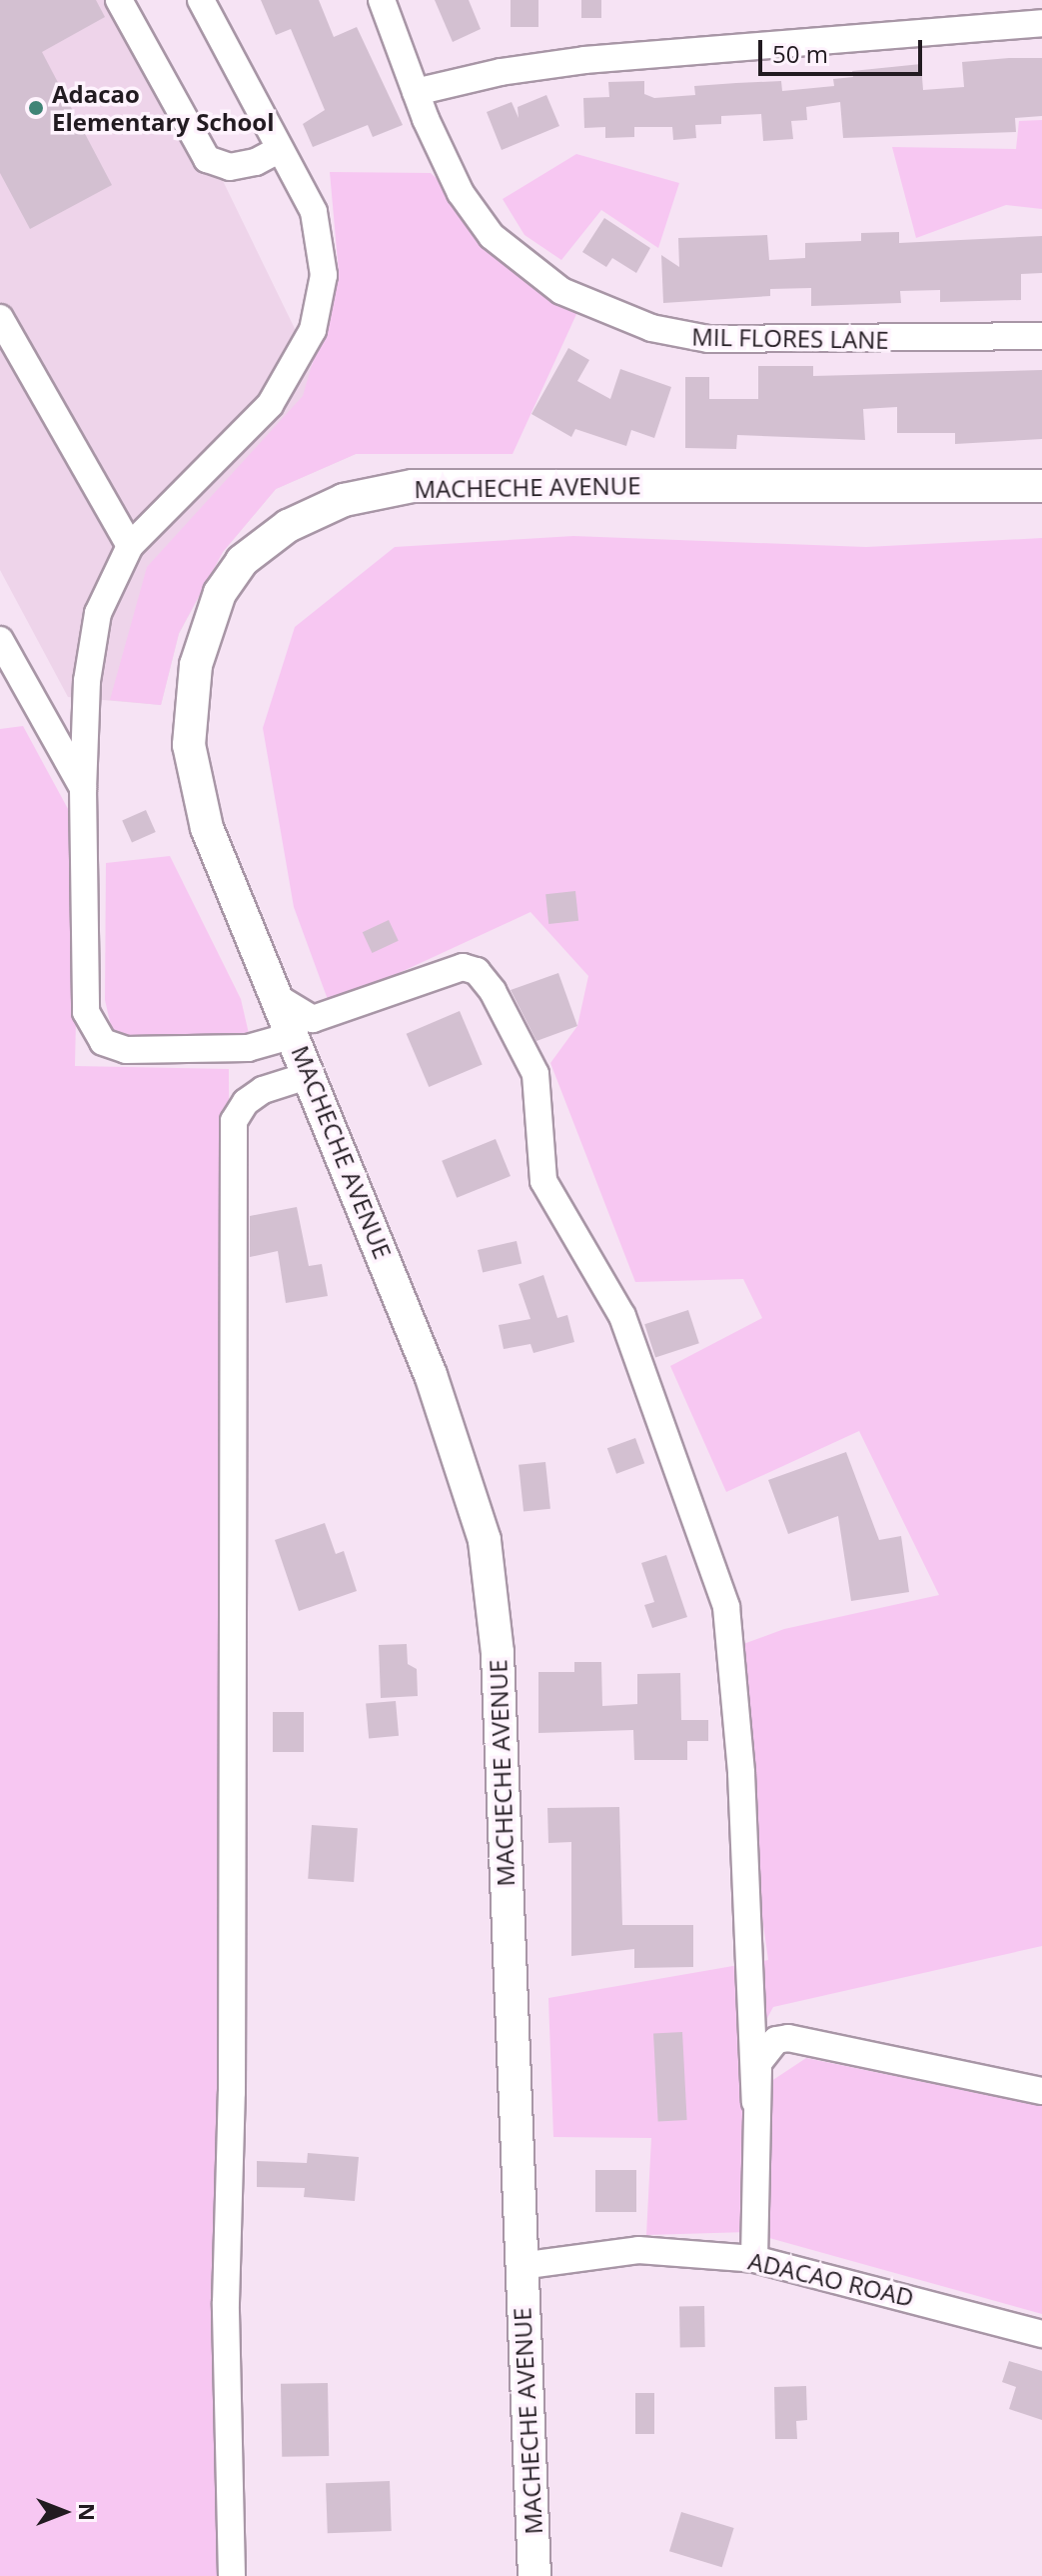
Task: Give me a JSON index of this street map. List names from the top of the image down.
{
  "streets": {
    "main road": ["MACHECHE AVENUE"],
    "street": ["MIL FLORES LANE", "ADACAO ROAD"]
  },
  "crossings": [
    ["MACHECHE AVENUE", "ADACAO ROAD"]
  ],
  "places": ["Adacao Elementary School"],
  "scale_bar": "50 m",
  "north": "right"
}
